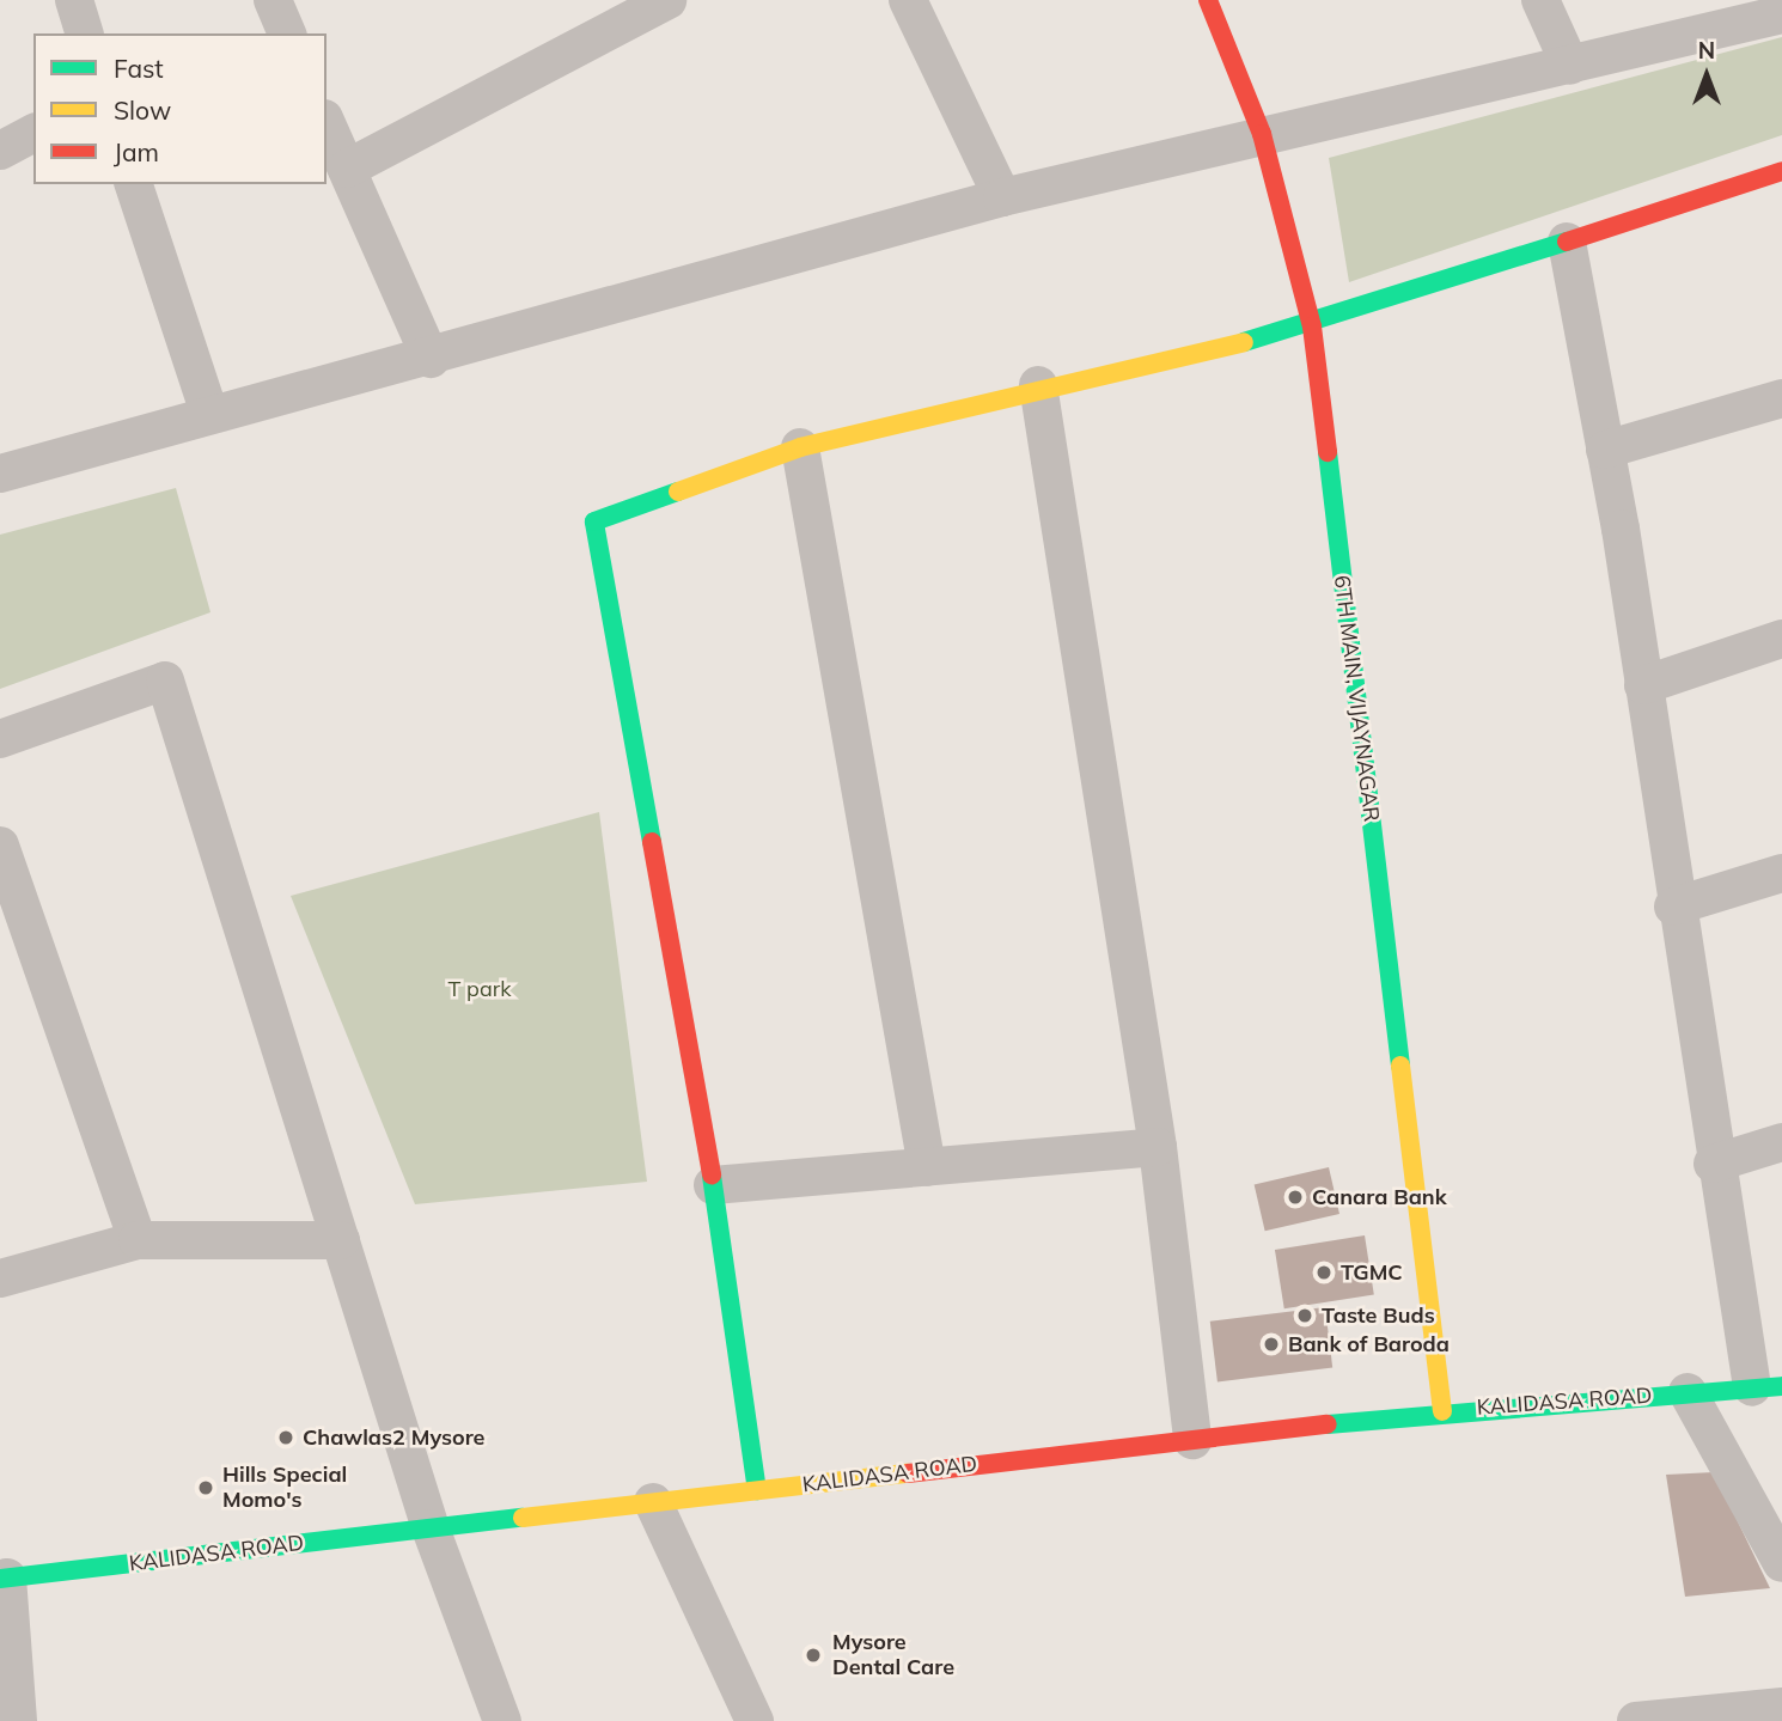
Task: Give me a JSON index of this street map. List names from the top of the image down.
{
  "streets": {
    "street": ["6TH MAIN, VIJAYNAGAR", "KALIDASA ROAD"]
  },
  "crossings": [
    ["6TH MAIN, VIJAYNAGAR", "KALIDASA ROAD"]
  ],
  "parks": ["T park"],
  "places": [
    "Canara Bank",
    "TGMC",
    "Taste Buds",
    "Bank of Baroda",
    "Chawlas2 Mysore",
    "Hills Special Momo's",
    "Mysore Dental Care"
  ],
  "legend": ["Fast", "Slow", "Jam"],
  "north": "top"
}
